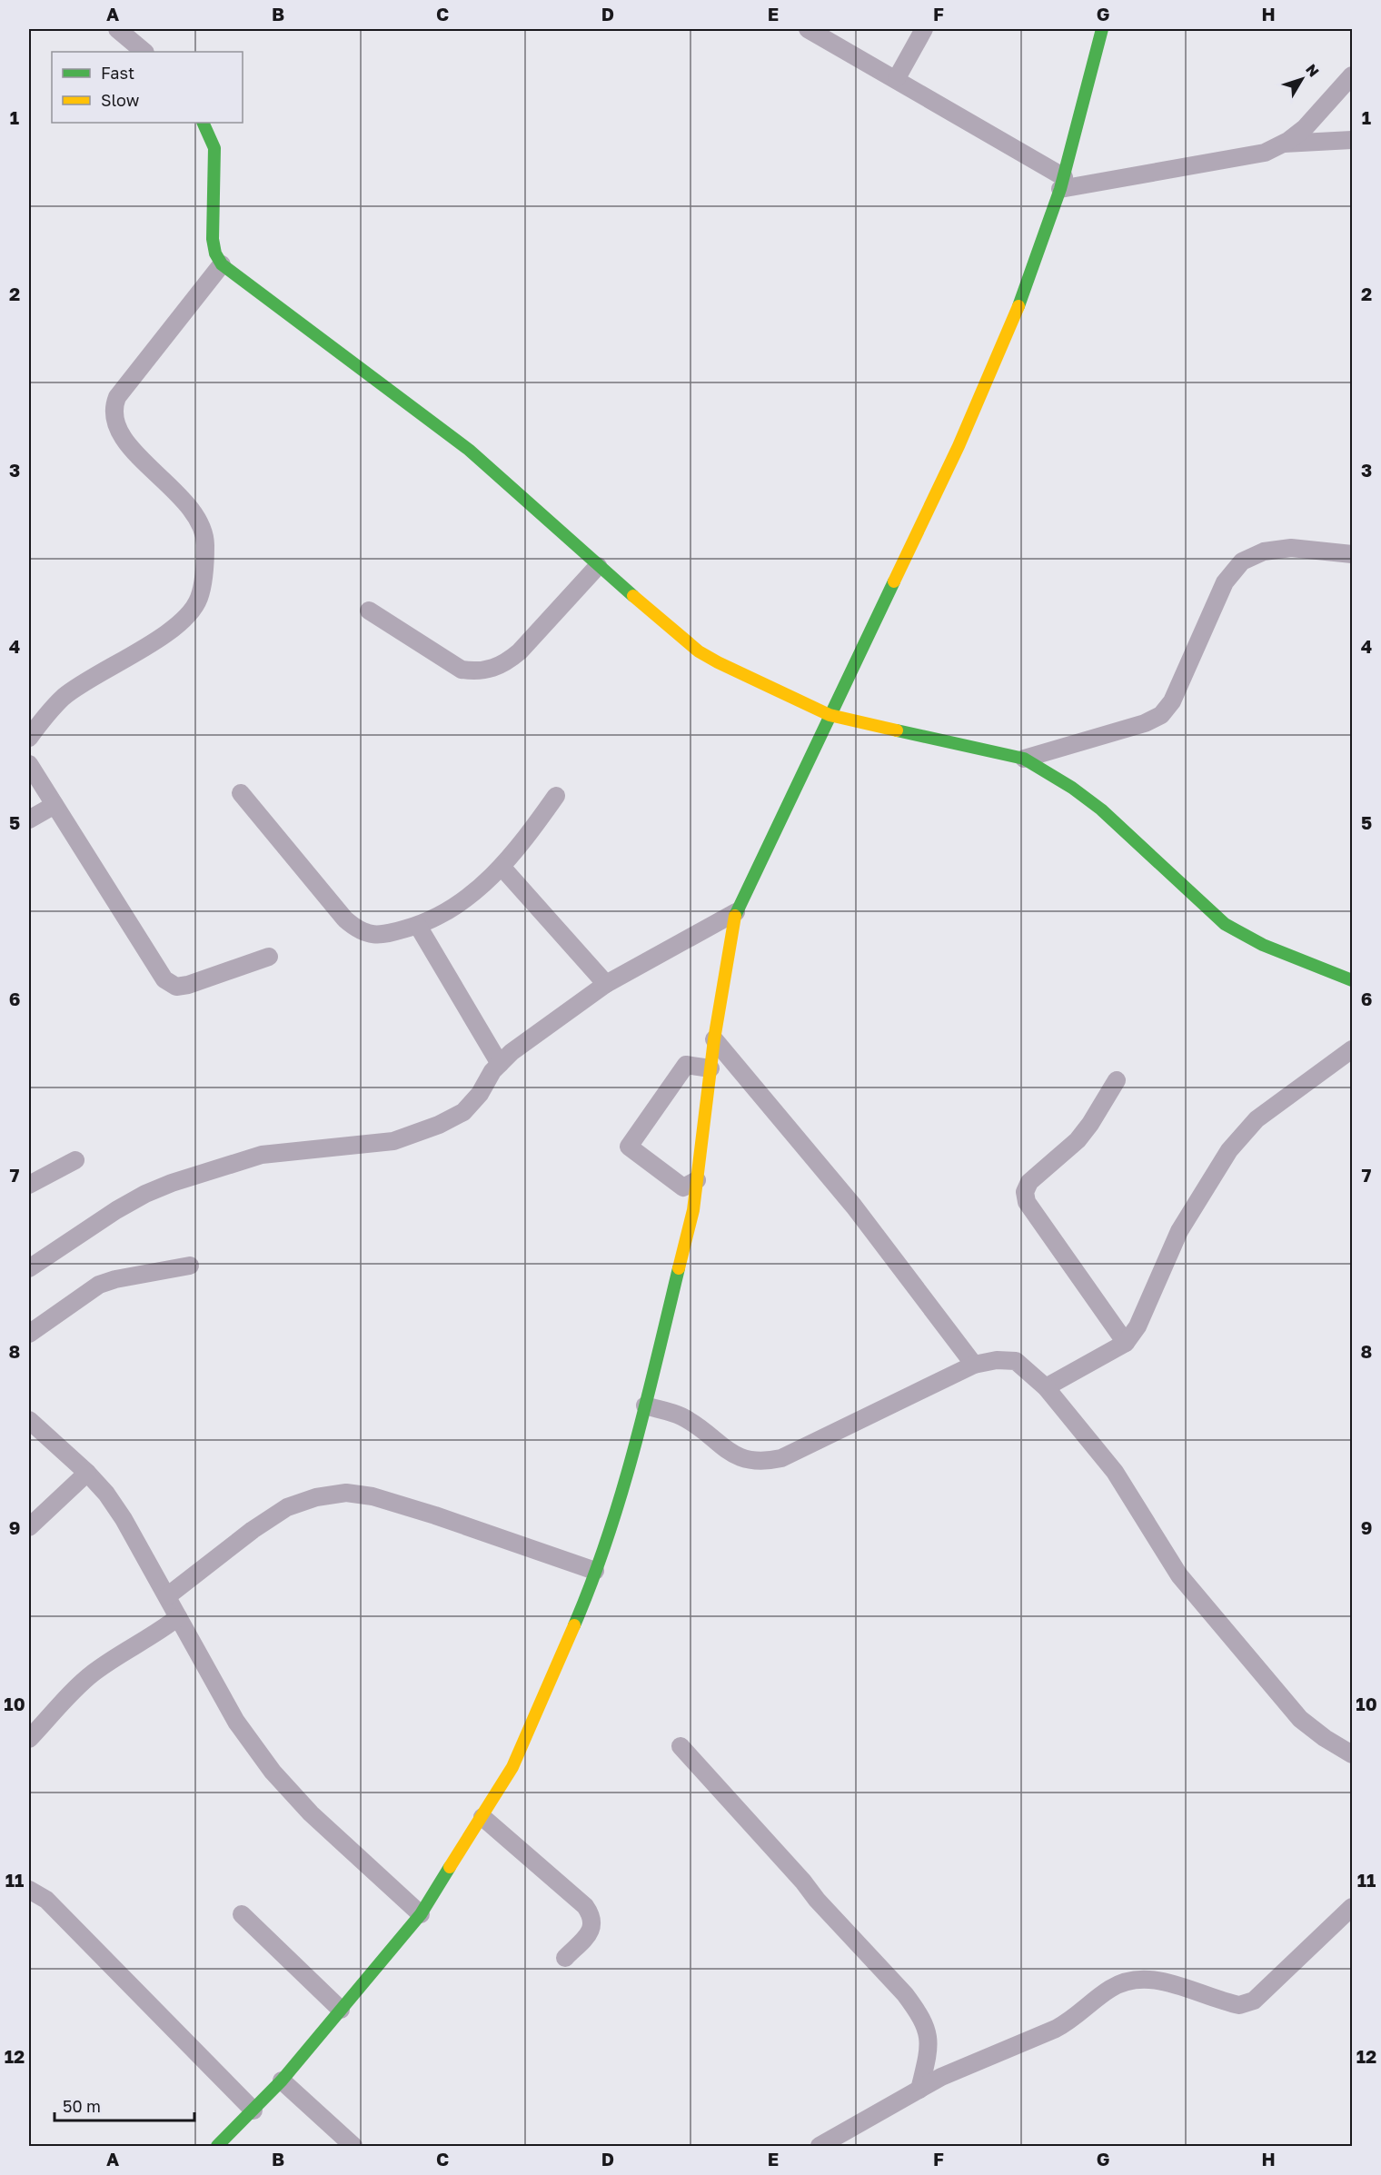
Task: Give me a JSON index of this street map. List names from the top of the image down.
{
  "legend": ["Fast", "Slow"],
  "scale_bar": "50 m",
  "north": "top right",
  "grid": {
    "columns": [
      "A",
      "B",
      "C",
      "D",
      "E",
      "F",
      "G",
      "H"
    ],
    "rows": [
      "1",
      "2",
      "3",
      "4",
      "5",
      "6",
      "7",
      "8",
      "9",
      "10",
      "11",
      "12"
    ]
  }
}
